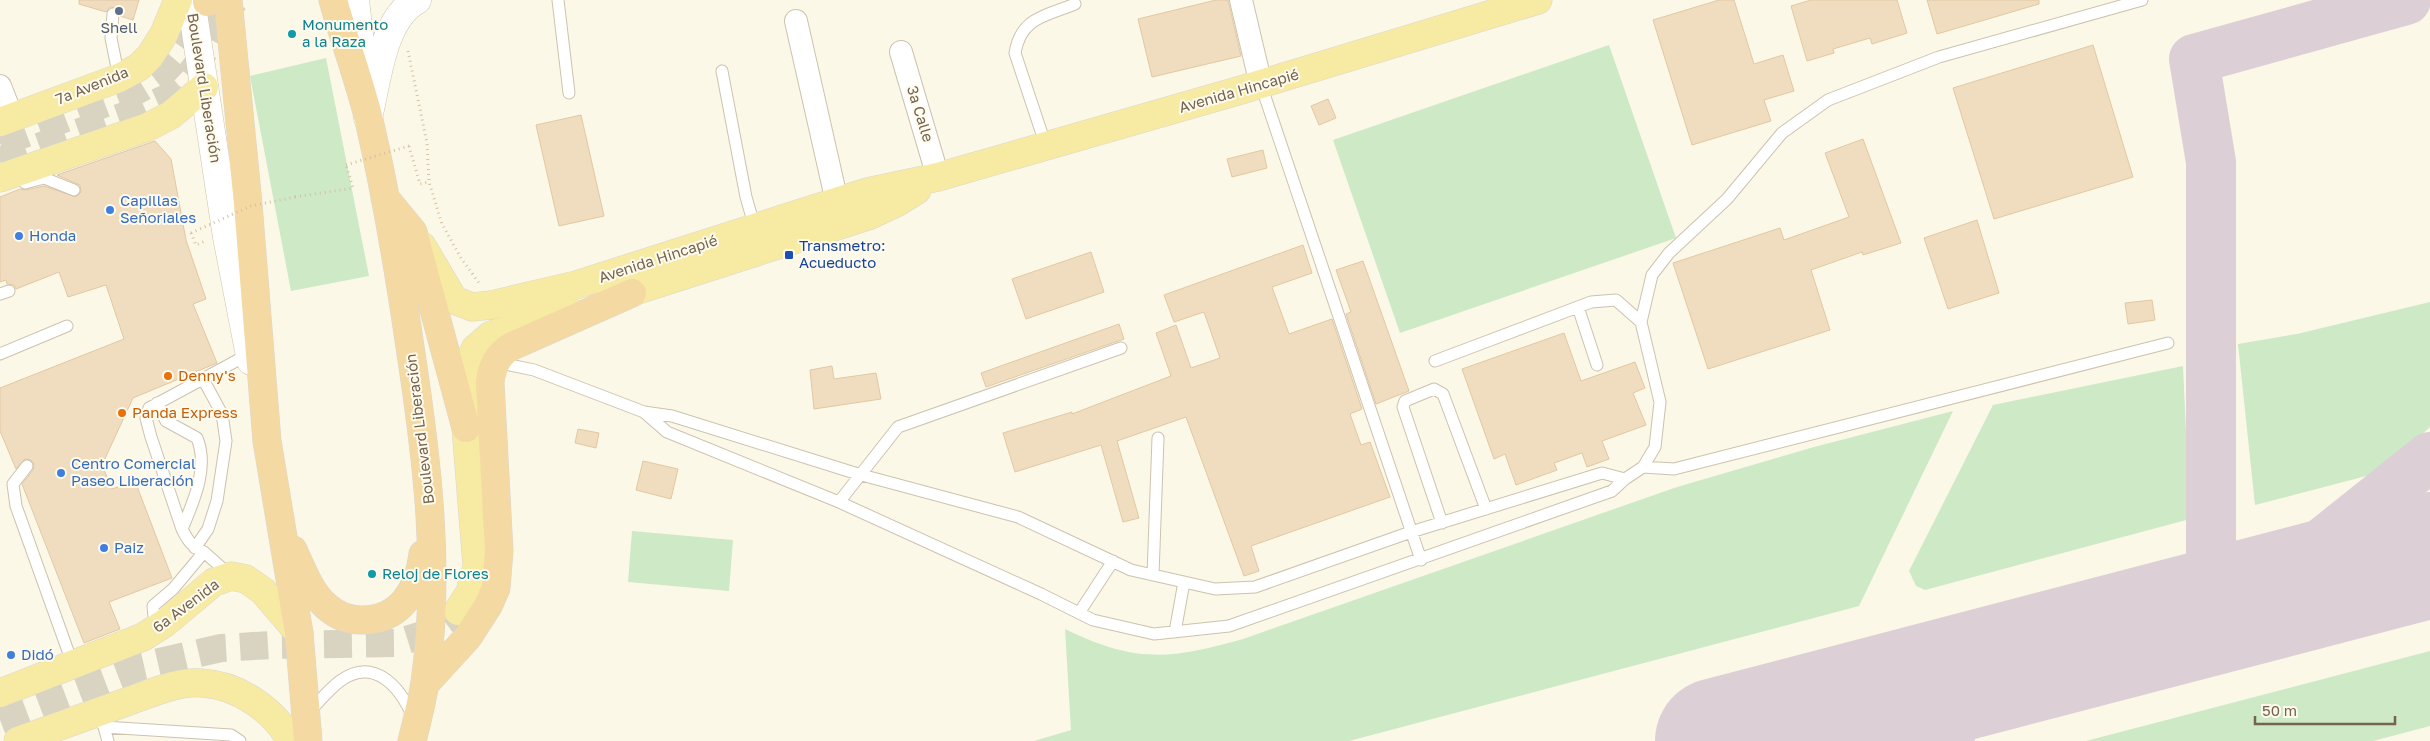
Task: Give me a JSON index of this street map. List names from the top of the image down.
{
  "streets": {
    "highway": ["Boulevard Liberación"],
    "main road": ["7a Avenida", "Avenida Hincapié", "6a Avenida"],
    "street": ["3a Calle"]
  },
  "crossings": [
    ["Boulevard Liberación", "6a Avenida"],
    ["Avenida Hincapié", "3a Calle"]
  ],
  "places": {
    "other": [
      "Shell",
      "Monumento a la Raza",
      "Capillas Señoriales",
      "Honda",
      "Denny's",
      "Panda Express",
      "Centro Comercial Paseo Liberación",
      "Paiz",
      "Reloj de Flores",
      "Didó"
    ],
    "transit": ["Transmetro: Acueducto"]
  },
  "scale_bar": "50 m"
}
